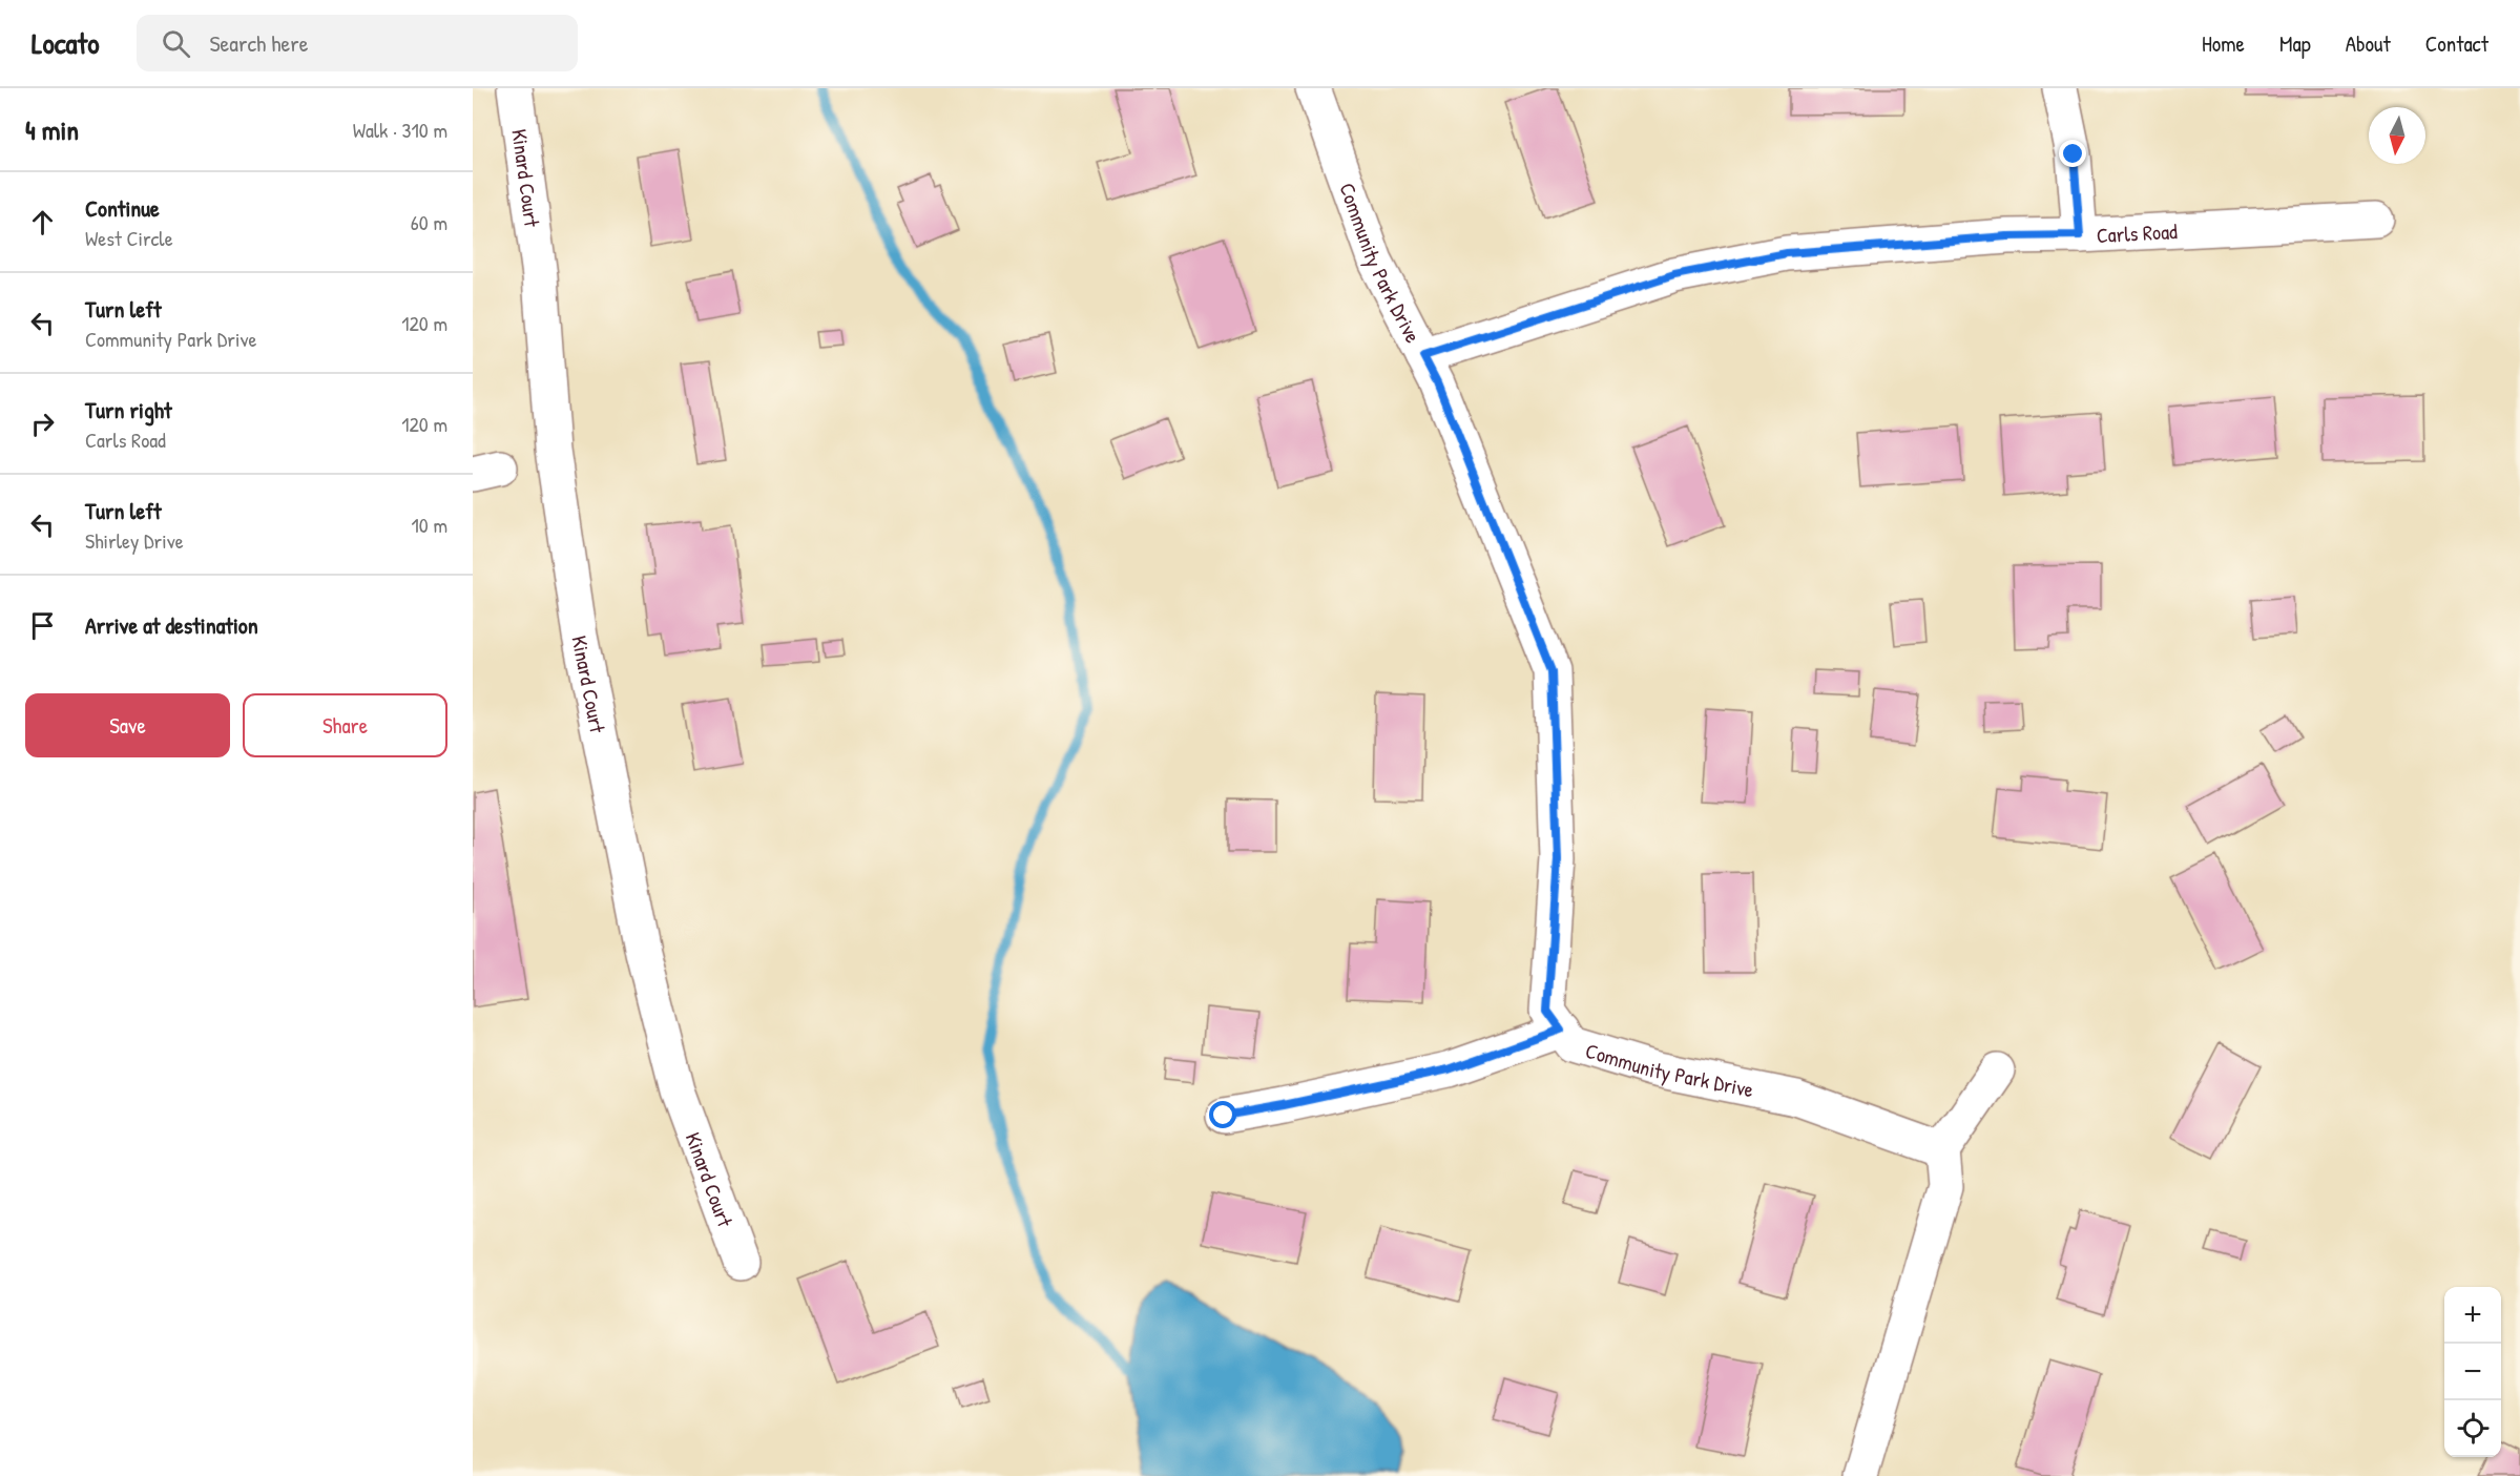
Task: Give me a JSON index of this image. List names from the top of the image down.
{
  "streets": {
    "street": ["Kinard Court", "Carls Road", "Community Park Drive"]
  },
  "crossings": [
    ["Carls Road", "Community Park Drive"]
  ],
  "north": "bottom",
  "page": {
    "header": "Locato",
    "search": "Search here",
    "nav": [
      "Home",
      "Map",
      "About",
      "Contact"
    ],
    "heading": ["4 min", "Walk · 310 m"],
    "list": [
      ["Continue", "West Circle", "60 m"],
      ["Turn left", "Community Park Drive", "120 m"],
      ["Turn right", "Carls Road", "120 m"],
      ["Turn left", "Shirley Drive", "10 m"],
      "Arrive at destination"
    ],
    "buttons": ["Save", "Share"],
    "map_buttons": ["+", "−"]
  }
}
